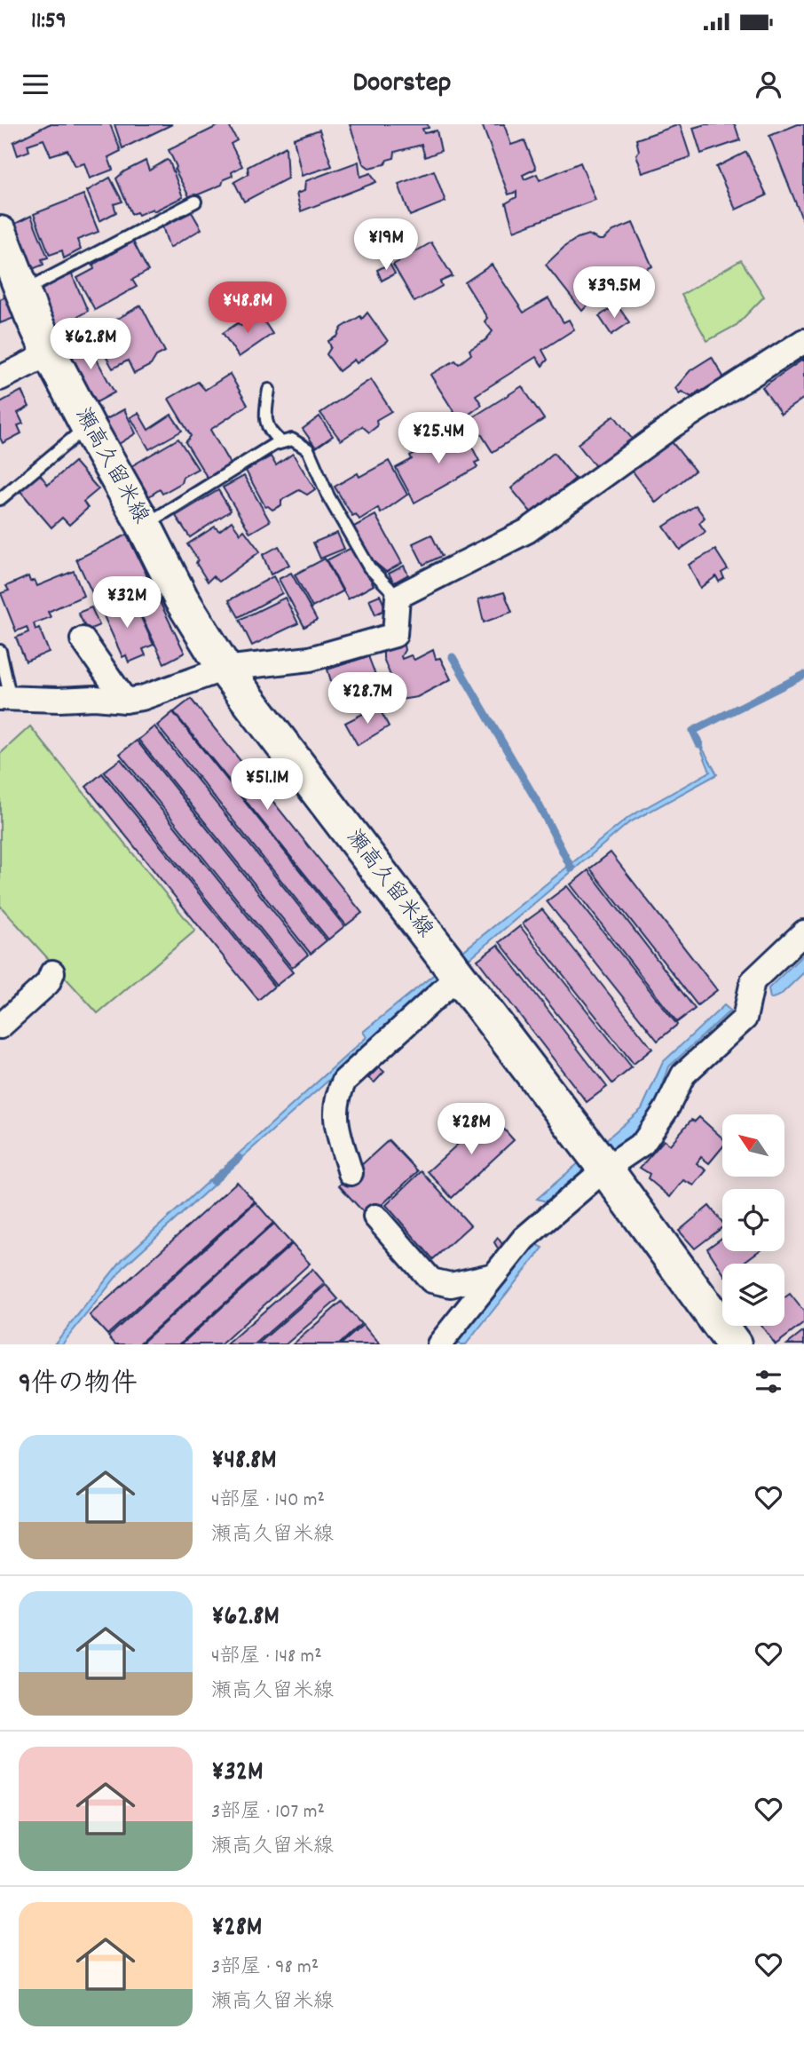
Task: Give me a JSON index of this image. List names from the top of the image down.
{
  "streets": {
    "main road": ["瀬高久留米線"]
  },
  "north": "top left",
  "page": {
    "status": "11:59",
    "header": "Doorstep",
    "price": [
      "¥19M",
      "¥39.5M",
      "¥48.8M",
      "¥62.8M",
      "¥25.4M",
      "¥32M",
      "¥28.7M",
      "¥51.1M",
      "¥28M"
    ],
    "heading": "9件の物件",
    "list": [
      {
        "name": "¥48.8M",
        "note": "4部屋 · 140 m² · 瀬高久留米線"
      },
      {
        "name": "¥62.8M",
        "note": "4部屋 · 148 m² · 瀬高久留米線"
      },
      {
        "name": "¥32M",
        "note": "3部屋 · 107 m² · 瀬高久留米線"
      },
      {
        "name": "¥28M",
        "note": "3部屋 · 98 m² · 瀬高久留米線"
      }
    ]
  }
}
